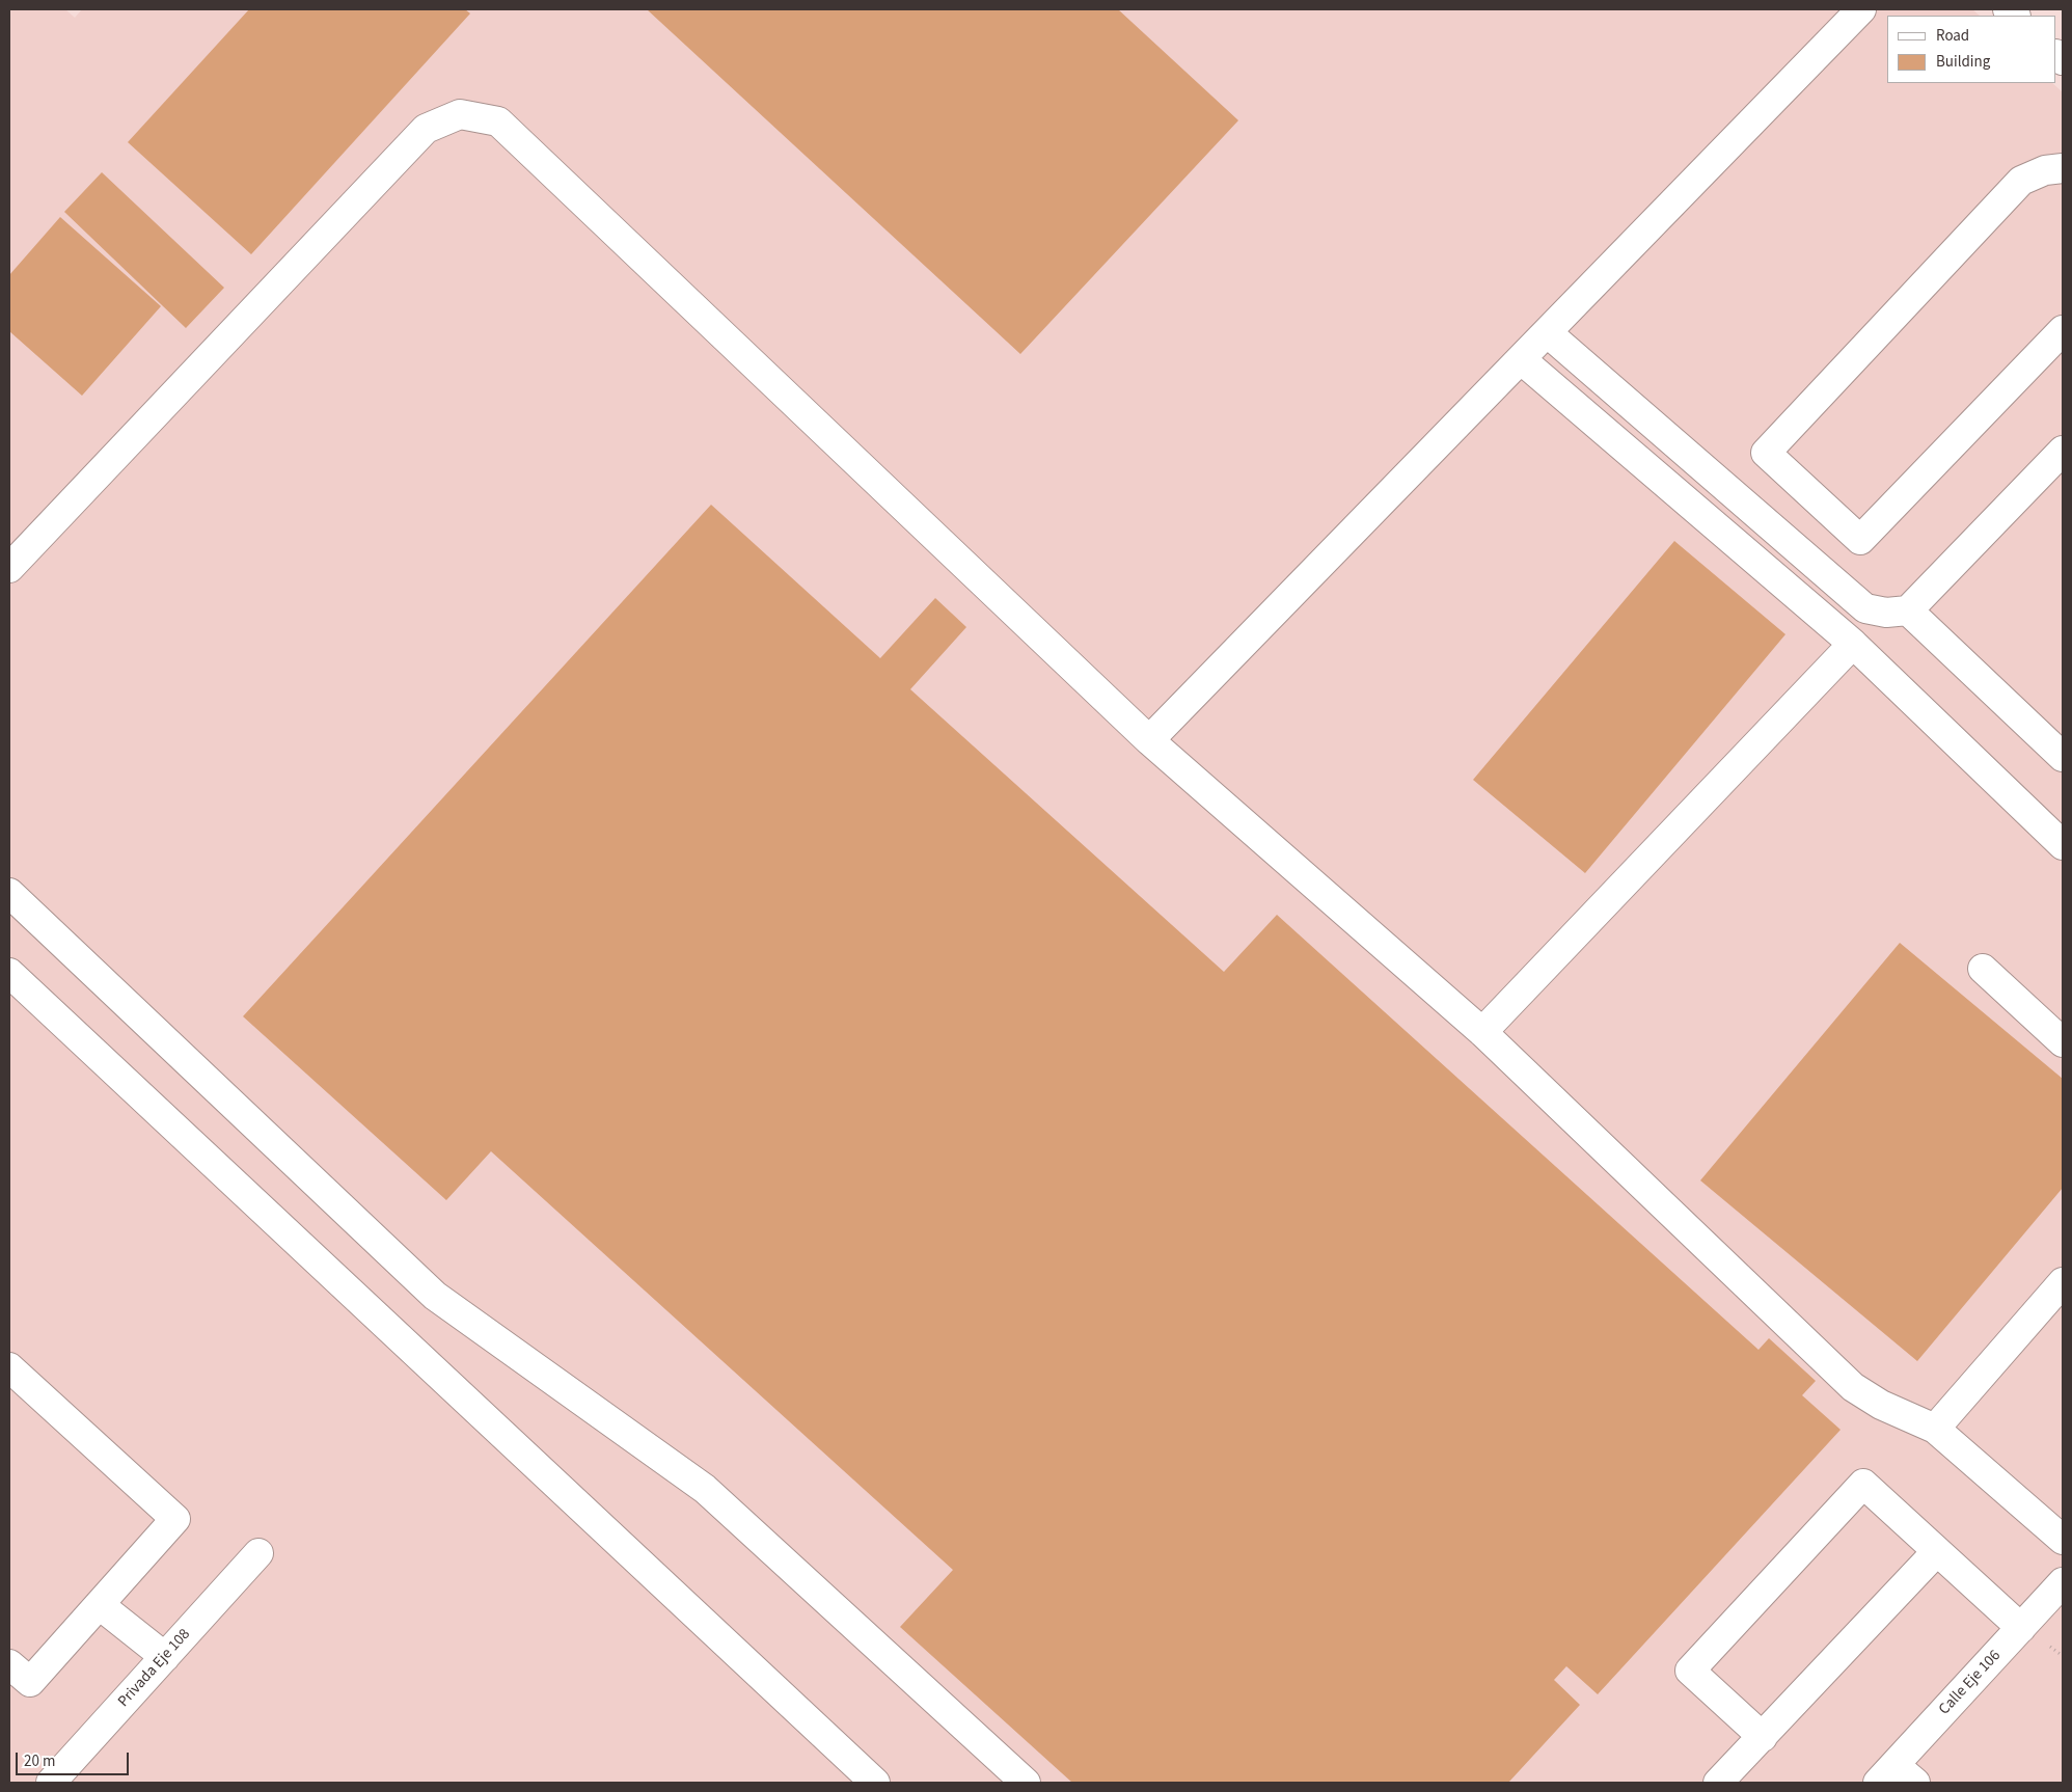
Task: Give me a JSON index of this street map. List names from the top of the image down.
{
  "streets": {
    "street": ["Privada Eje 108", "Calle Eje 106"]
  },
  "legend": ["Road", "Building"],
  "scale_bar": "20 m"
}
